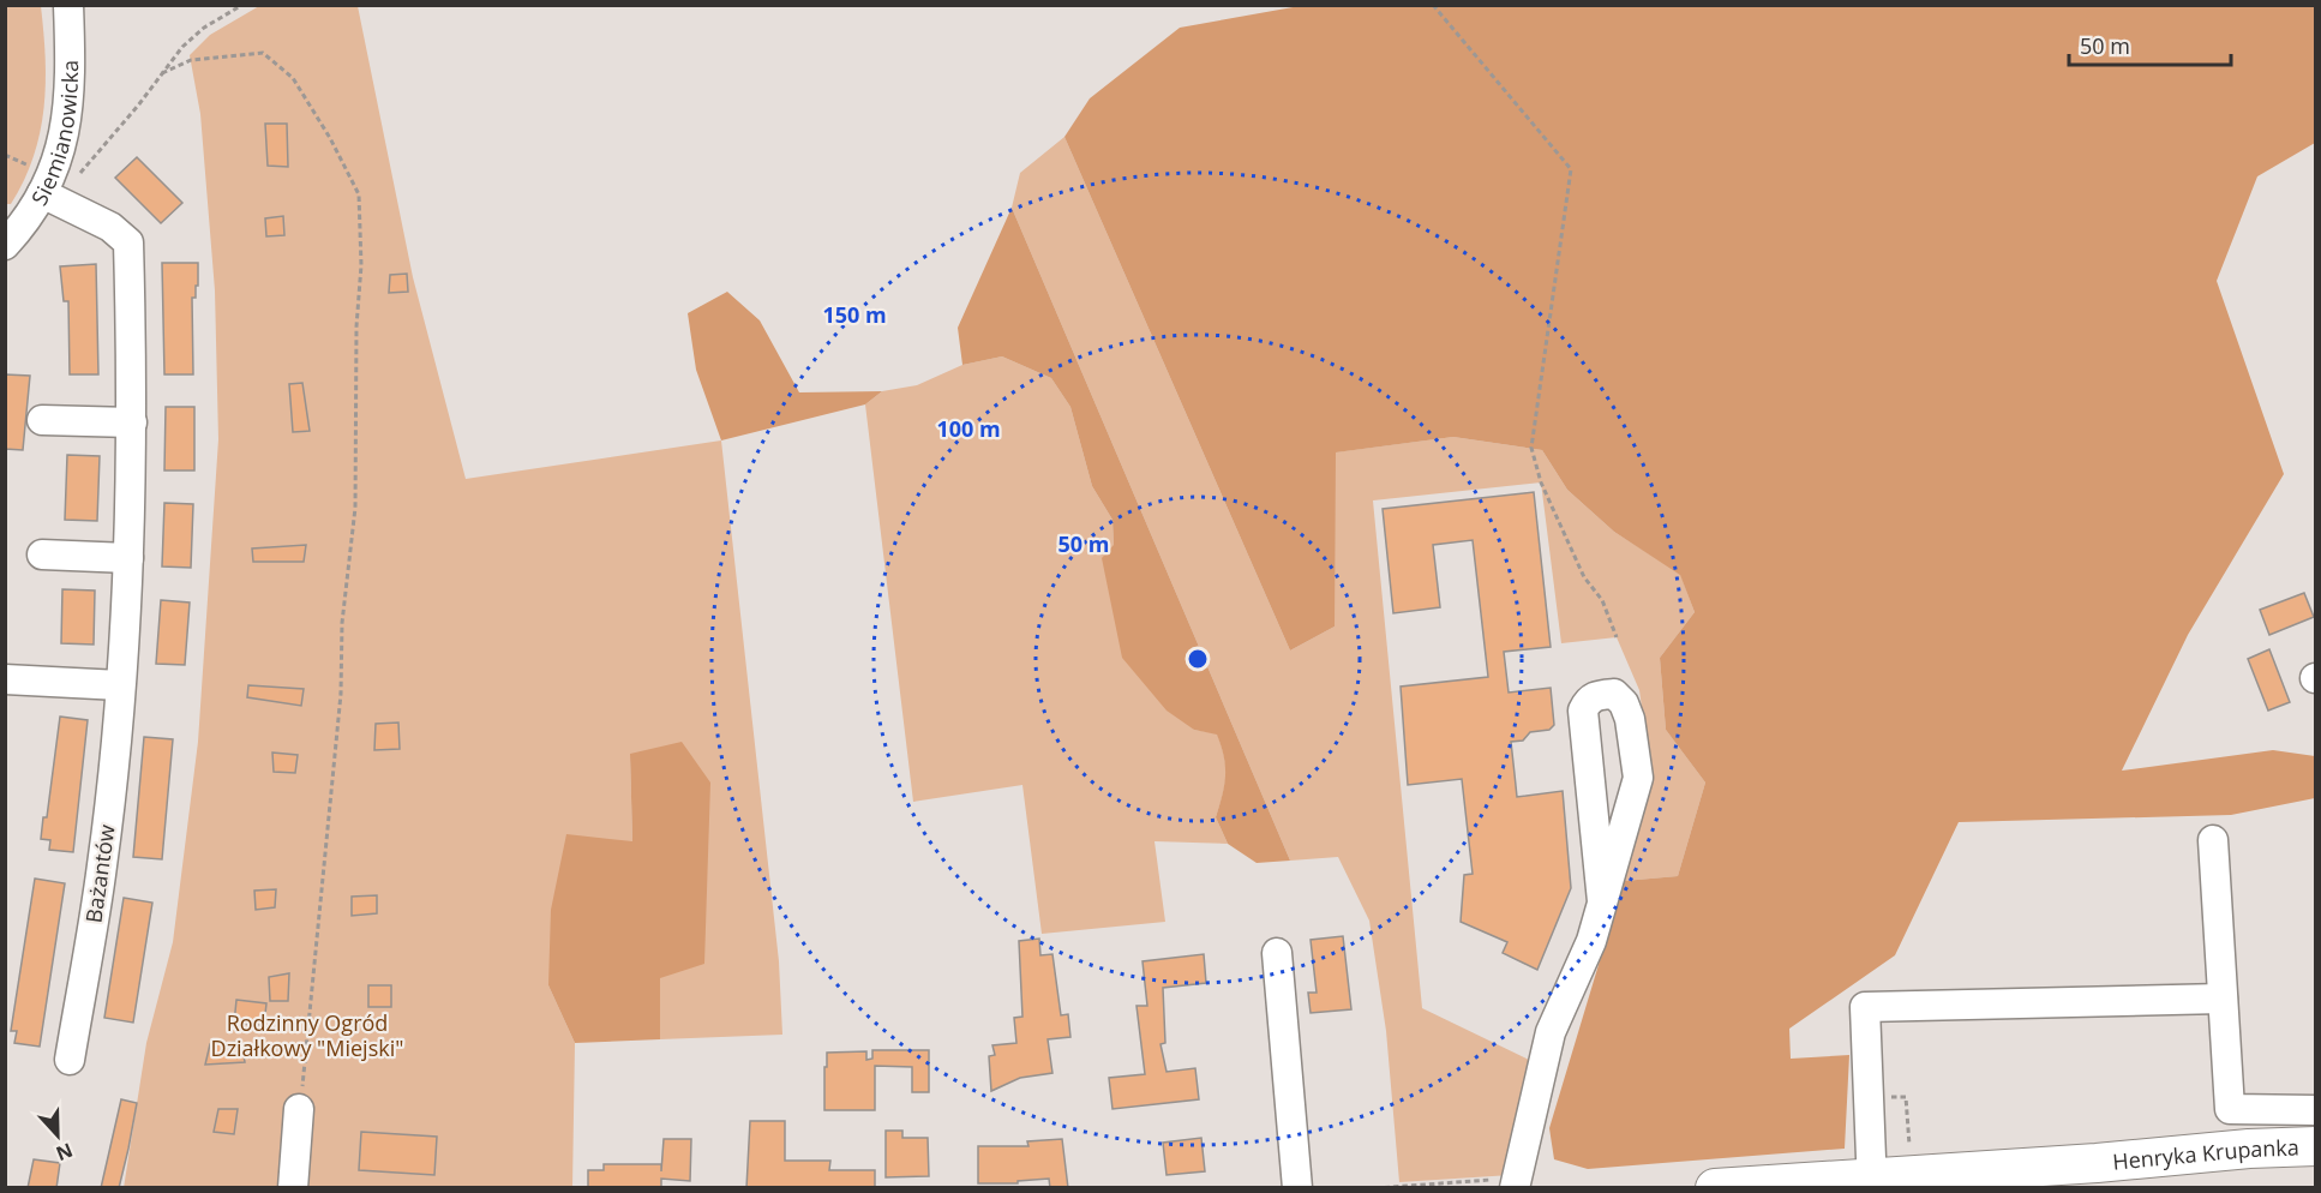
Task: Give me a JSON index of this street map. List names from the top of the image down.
{
  "streets": {
    "main road": ["Henryka Krupanka"],
    "street": ["Siemianowicka", "Bażantów"]
  },
  "crossings": [
    ["Siemianowicka", "Bażantów"]
  ],
  "parks": ["Rodzinny Ogród Działkowy \"Miejski\""],
  "scale_bar": "50 m",
  "north": "bottom",
  "rings": ["150 m", "100 m", "50 m"]
}
